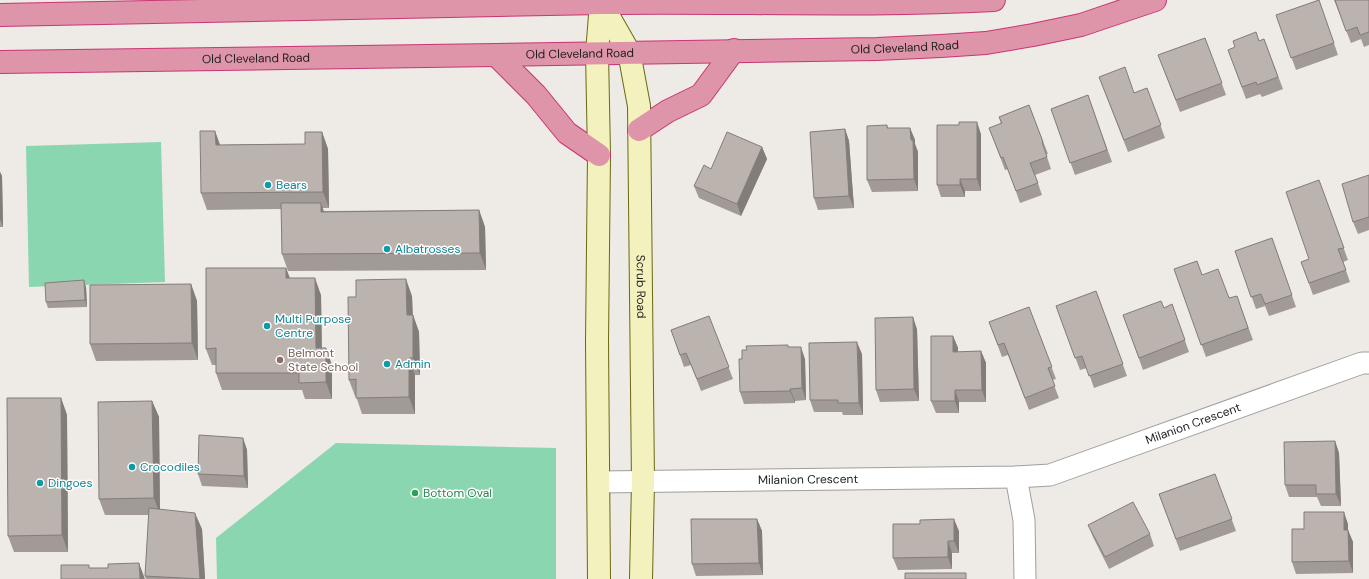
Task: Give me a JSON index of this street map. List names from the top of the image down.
{
  "streets": {
    "highway": ["Old Cleveland Road"],
    "main road": ["Scrub Road"],
    "street": ["Milanion Crescent"]
  },
  "crossings": [
    ["Old Cleveland Road", "Scrub Road"],
    ["Scrub Road", "Milanion Crescent"]
  ],
  "places": [
    "Bears",
    "Albatrosses",
    "Multi Purpose Centre",
    "Belmont State School",
    "Admin",
    "Crocodiles",
    "Dingoes",
    "Bottom Oval"
  ]
}
